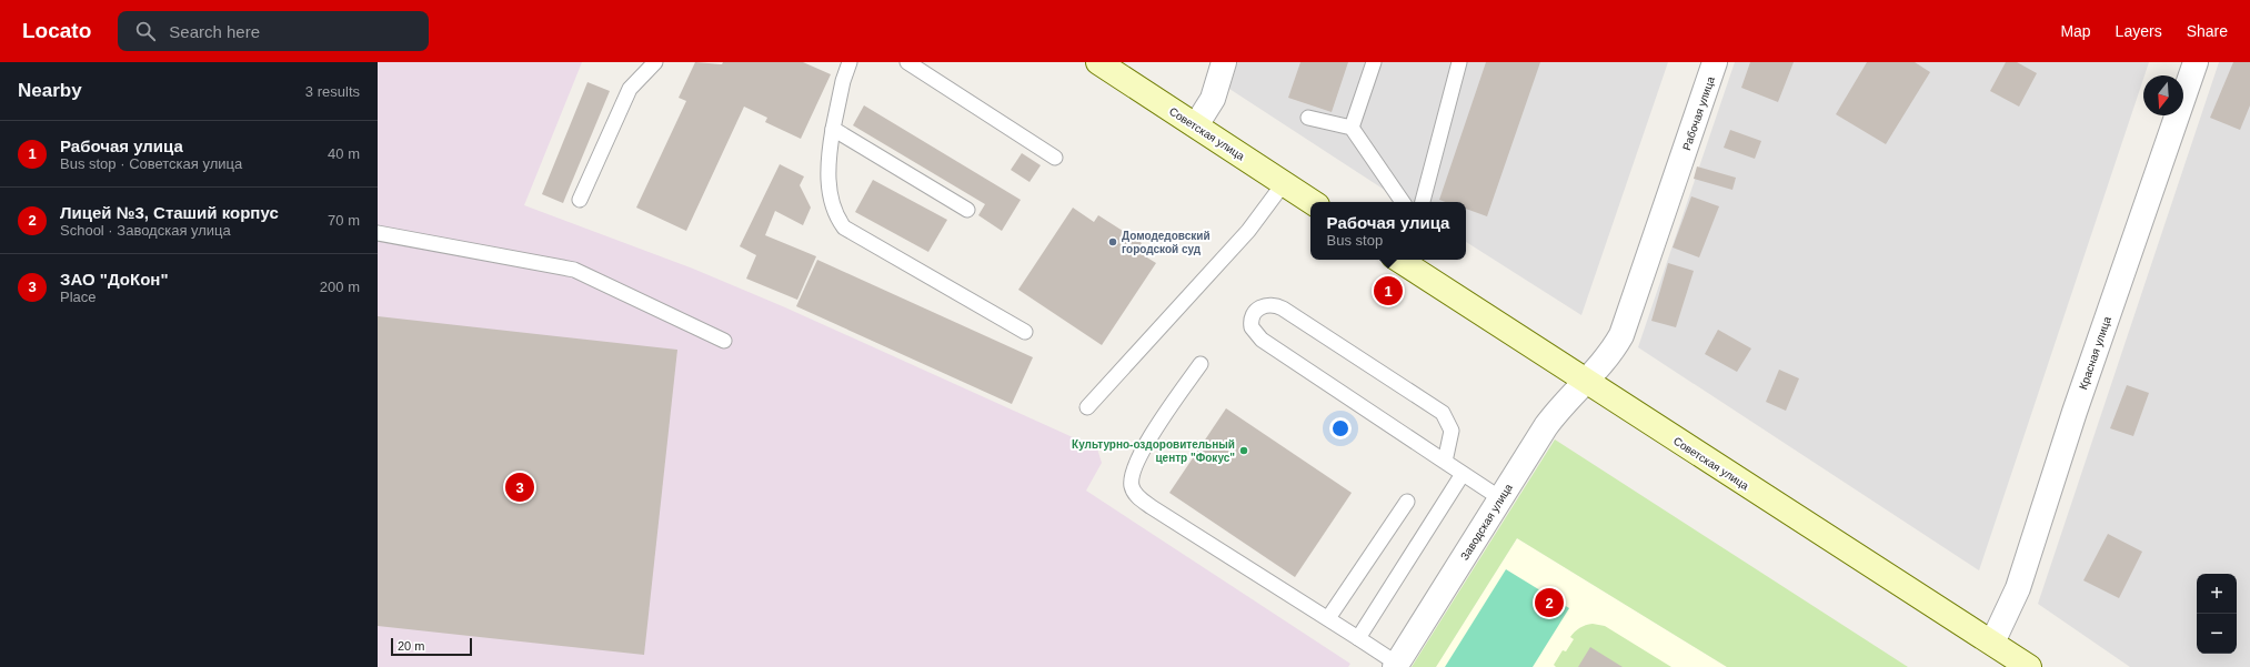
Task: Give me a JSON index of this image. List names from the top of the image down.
{
  "streets": {
    "main road": ["Советская улица"],
    "street": ["Рабочая улица", "Красная улица", "Заводская улица"]
  },
  "crossings": [
    ["Рабочая улица", "Советская улица"],
    ["Рабочая улица", "Заводская улица"],
    ["Советская улица", "Красная улица"],
    ["Советская улица", "Заводская улица"]
  ],
  "places": ["Домодедовский городской суд", "Культурно-оздоровительный центр \"Фокус\""],
  "scale_bar": "20 m",
  "north": "bottom",
  "page": {
    "header": "Locato",
    "search": "Search here",
    "nav": ["Map", "Layers", "Share"],
    "heading": ["Nearby", "3 results"],
    "list": [
      {
        "mark": "1",
        "name": "Рабочая улица",
        "note": "Bus stop · Советская улица",
        "value": "40 m"
      },
      {
        "mark": "2",
        "name": "Лицей №3, Сташий корпус",
        "note": "School · Заводская улица",
        "value": "70 m"
      },
      {
        "mark": "3",
        "name": "ЗАО \"ДоКон\"",
        "note": "Place",
        "value": "200 m"
      }
    ],
    "popup": ["Рабочая улица", "Bus stop"],
    "pins": ["1", "3", "2"],
    "map_buttons": ["+", "−"],
    "scale": "20 m"
  }
}
